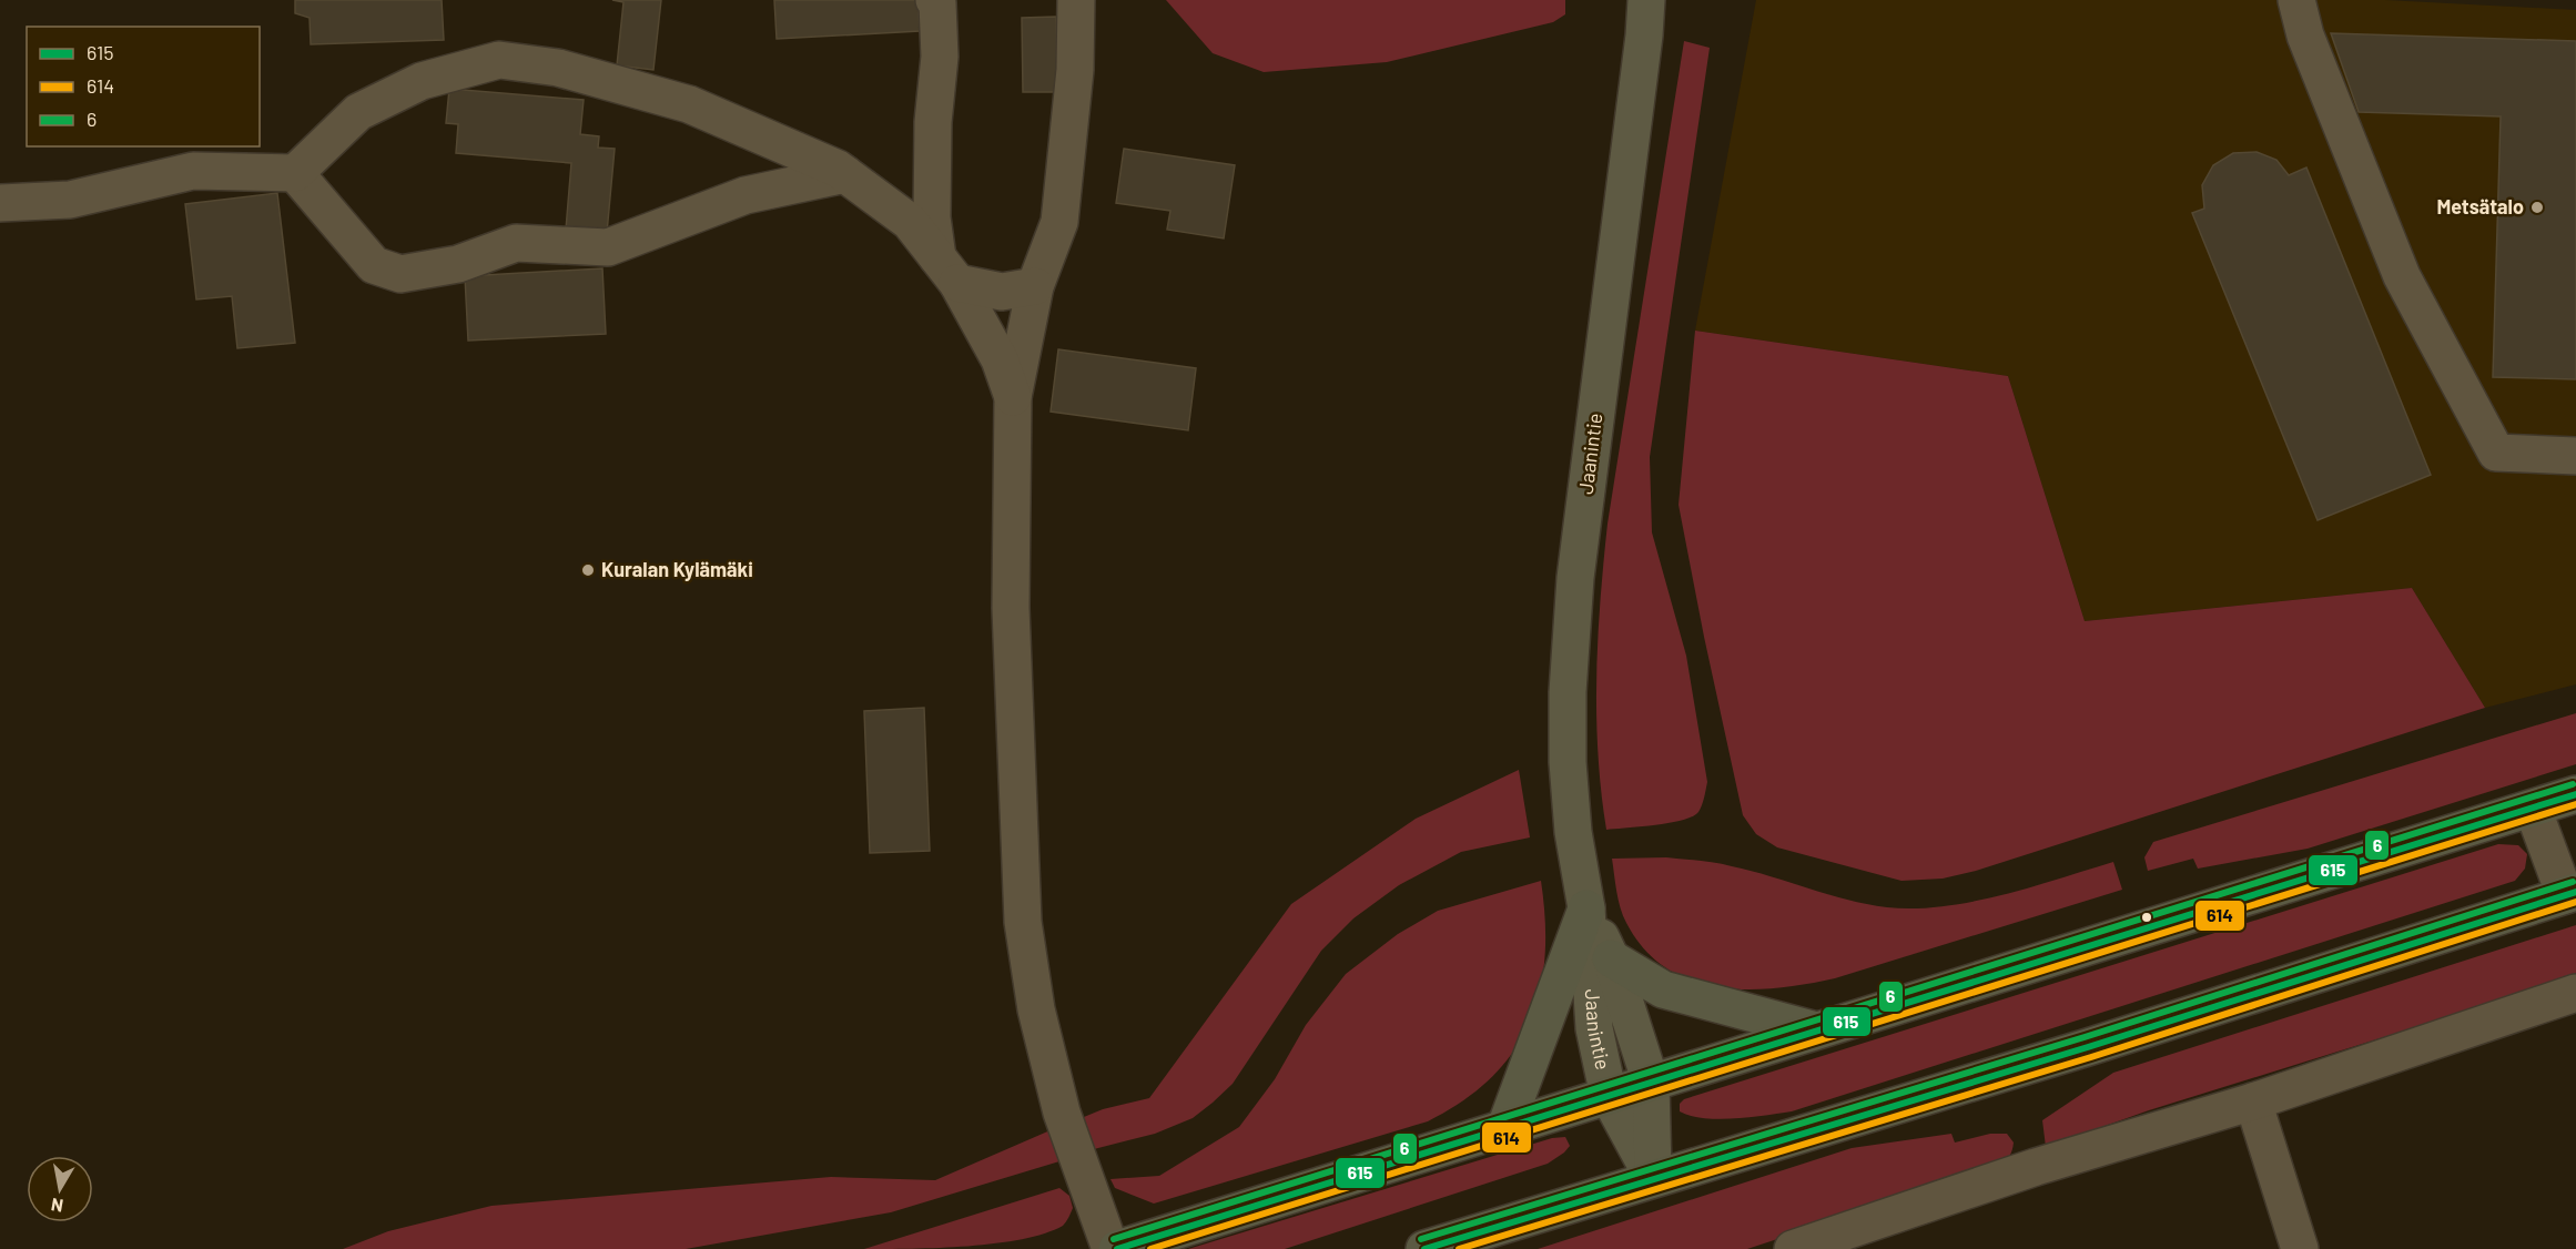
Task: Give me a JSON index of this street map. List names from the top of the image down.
{
  "streets": {
    "main road": ["Jaanintie"]
  },
  "places": ["Metsätalo", "Kuralan Kylämäki"],
  "lines": ["transit line 6", "transit line 615", "transit line 614"],
  "legend": ["615", "614", "6"],
  "north": "bottom"
}
